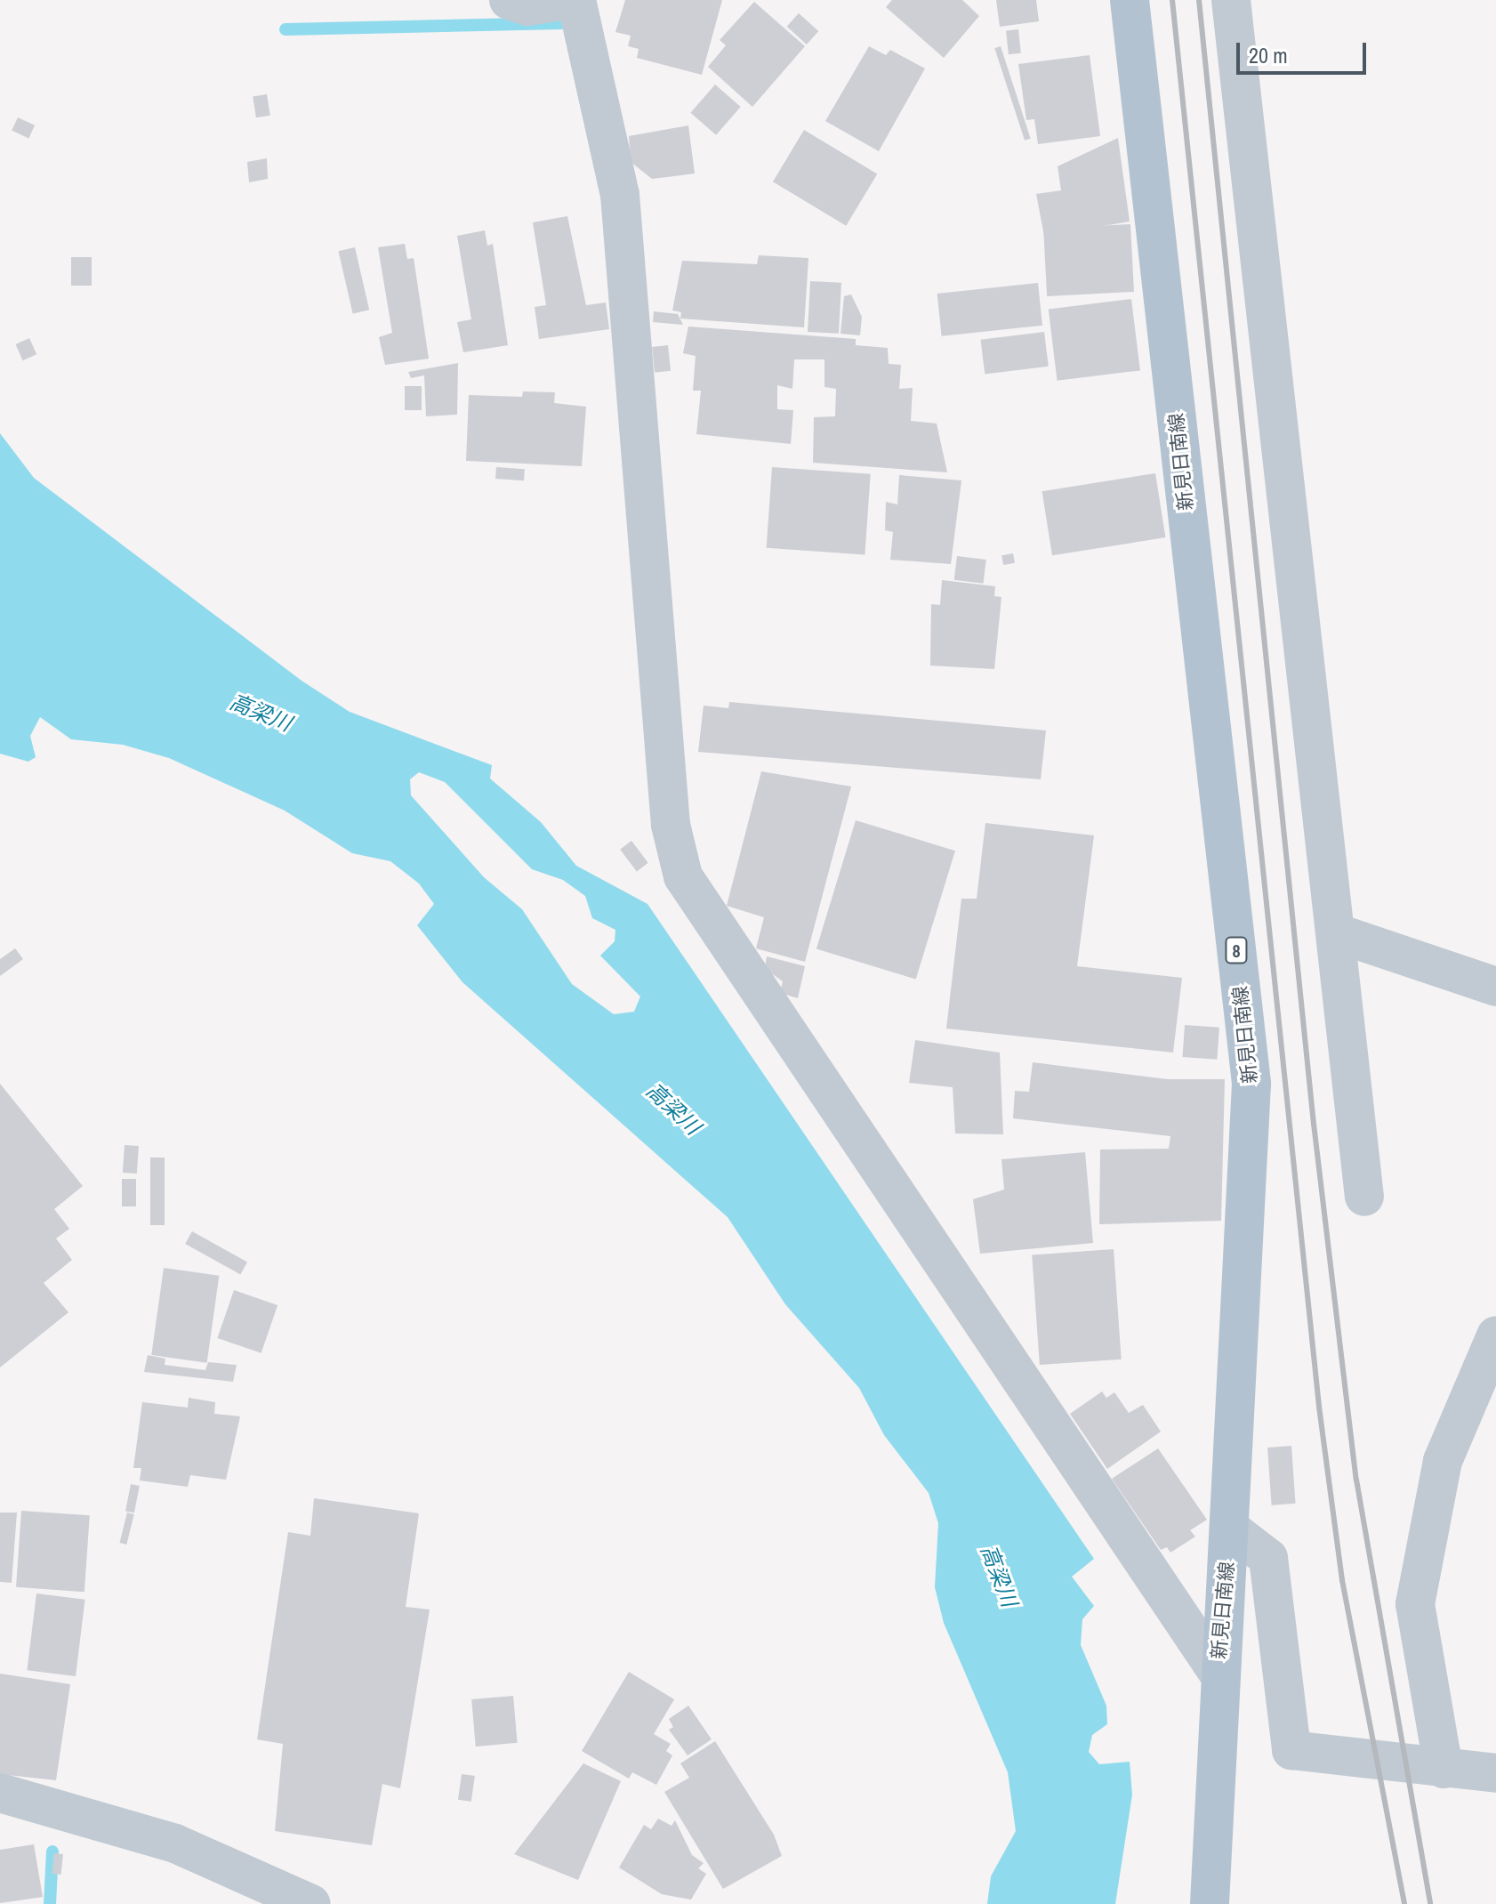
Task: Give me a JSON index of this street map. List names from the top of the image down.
{
  "streets": {
    "main road": ["新見日南線", "8"]
  },
  "water": ["高梁川"],
  "scale_bar": "20 m"
}
